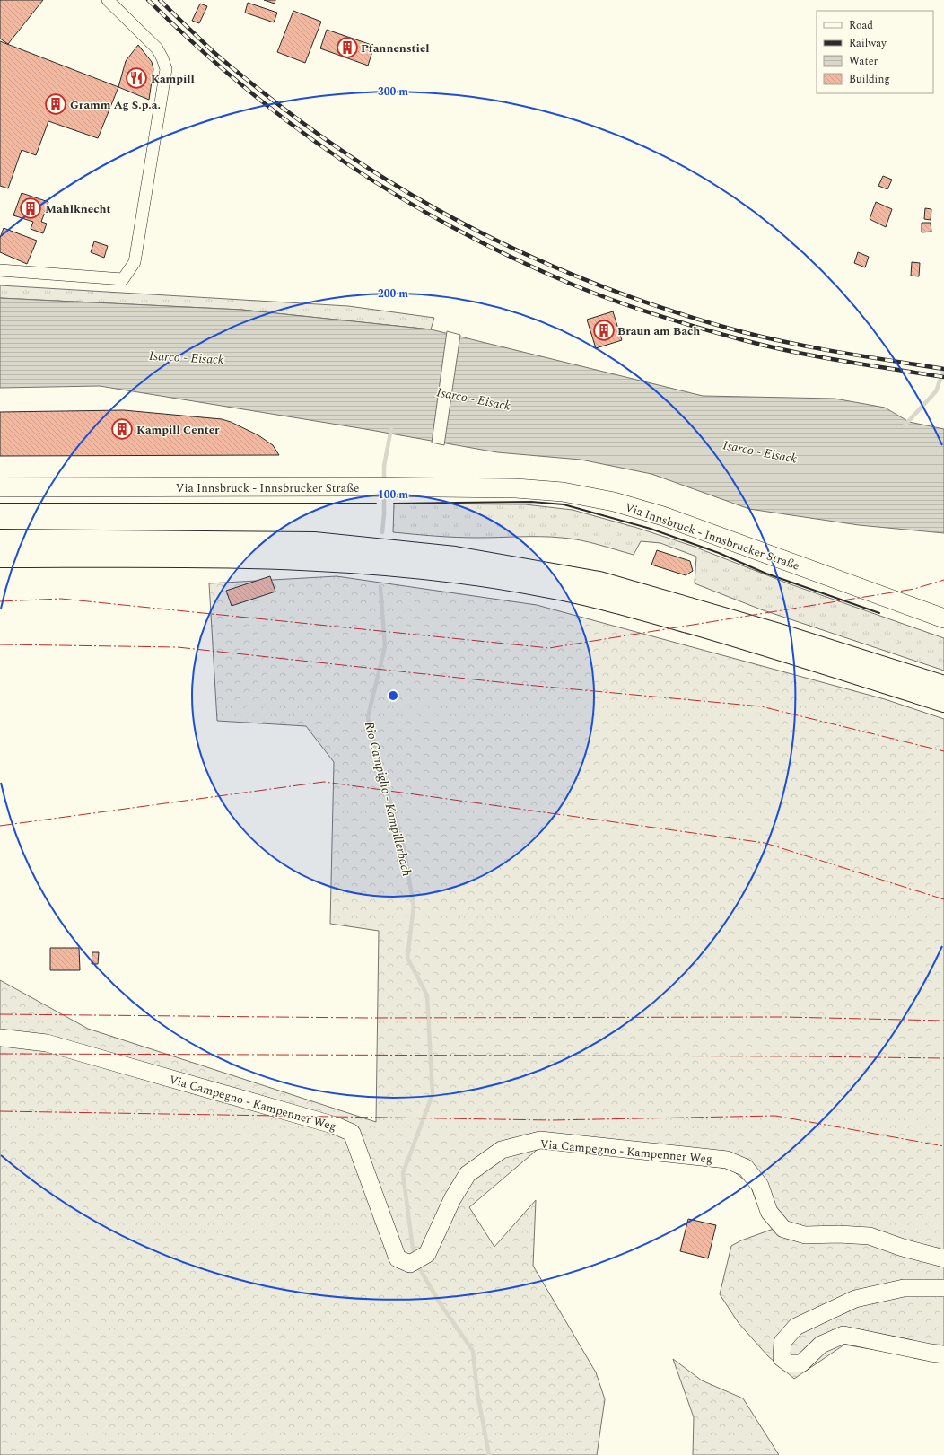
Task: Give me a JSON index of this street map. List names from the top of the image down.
{
  "streets": {
    "main road": ["Via Innsbruck - Innsbrucker Straße"],
    "street": ["Via Campegno - Kampenner Weg"]
  },
  "water": ["Isarco - Eisack", "Rio Campiglio - Kampillerbach"],
  "places": {
    "building": [
      "Pfannenstiel",
      "Gramm Ag S.p.a.",
      "Mahlknecht",
      "Braun am Bach",
      "Kampill Center"
    ],
    "restaurant": ["Kampill"]
  },
  "legend": [
    "Road",
    "Railway",
    "Water",
    "Building"
  ],
  "rings": ["300 m", "200 m", "100 m"]
}
